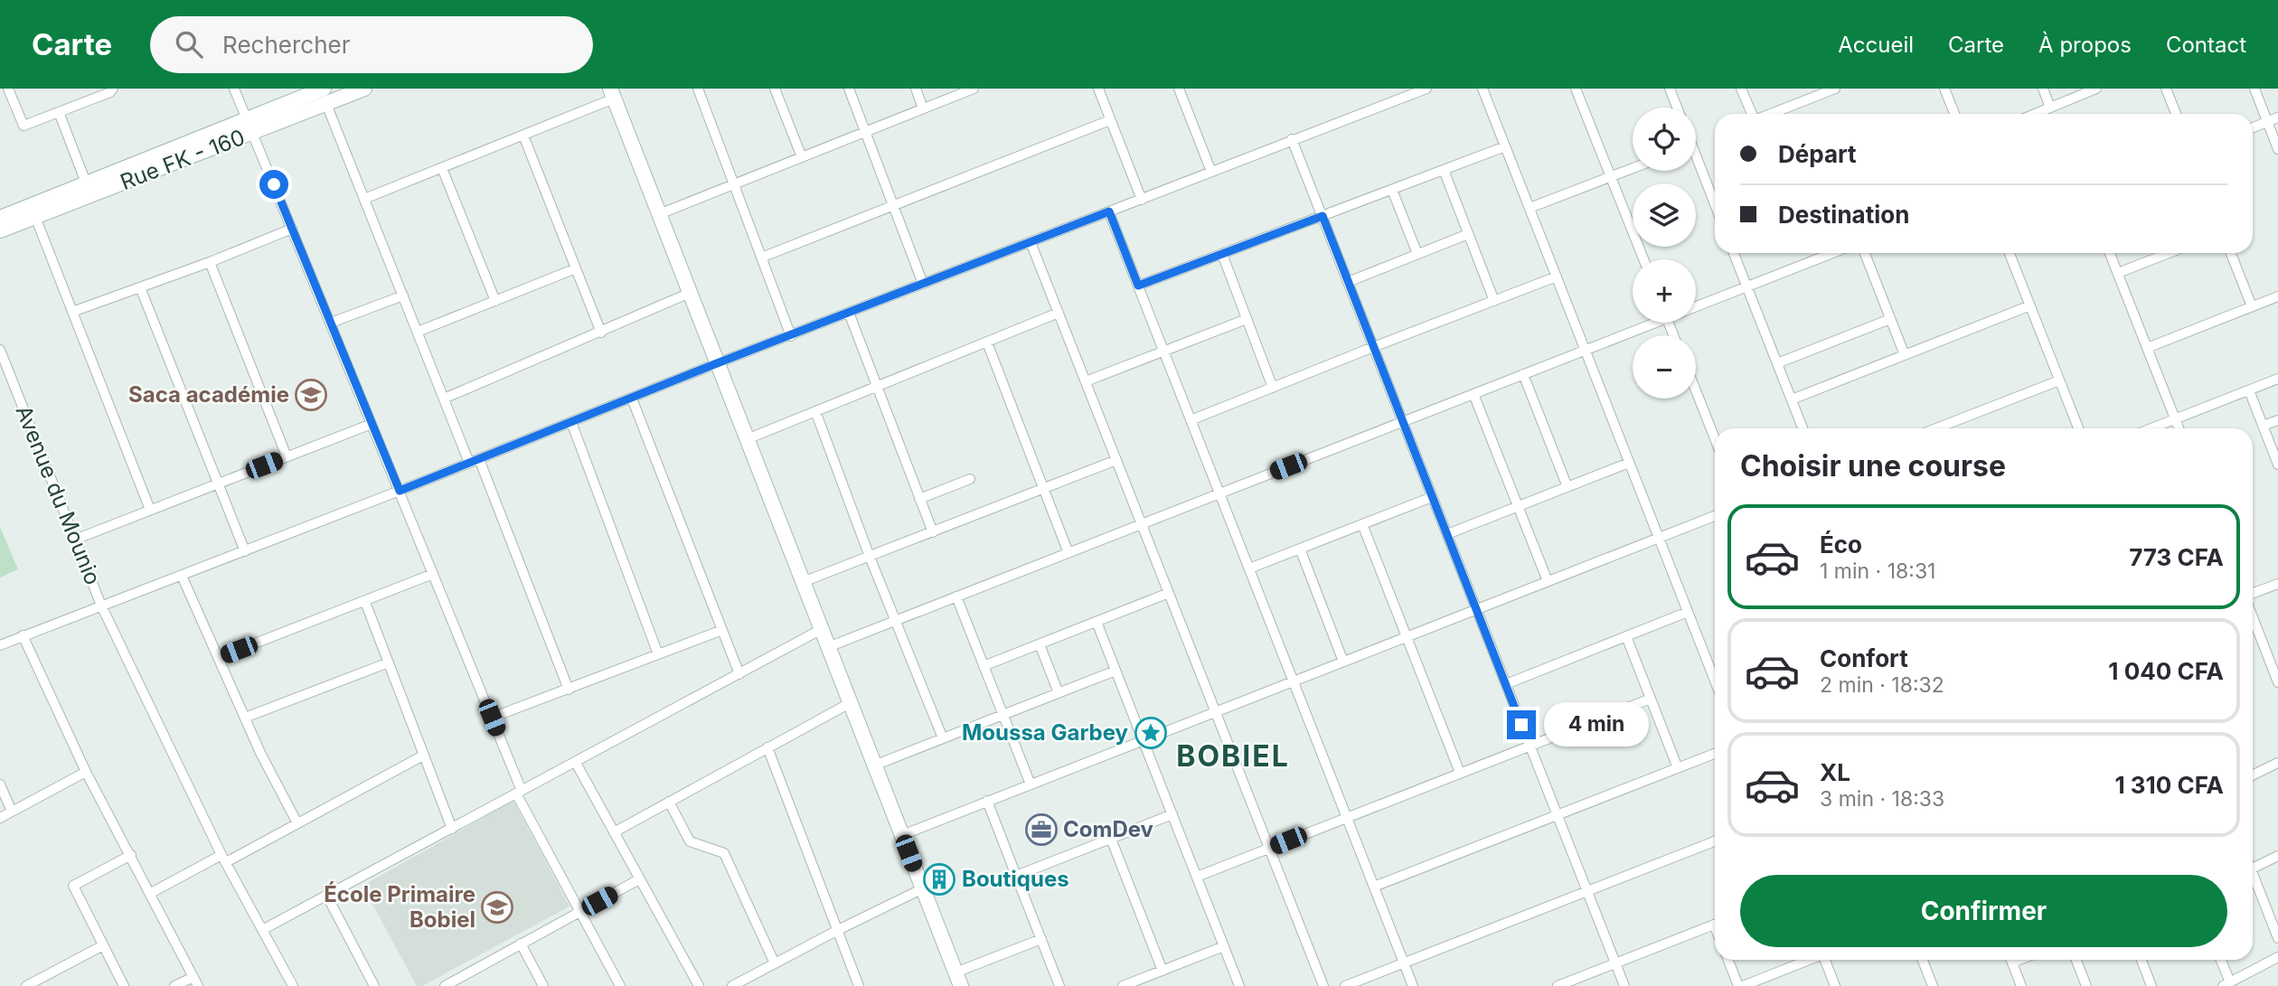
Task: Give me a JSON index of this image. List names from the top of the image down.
{
  "streets": {
    "street": ["Rue FK - 160", "Avenue du Mounio"]
  },
  "districts": ["BOBIEL"],
  "places": {
    "school or university": ["Saca académie", "École Primaire Bobiel"],
    "place": ["Moussa Garbey"],
    "office": ["ComDev"],
    "building": ["Boutiques"]
  },
  "page": {
    "header": "Carte",
    "search": "Rechercher",
    "nav": [
      "Accueil",
      "Carte",
      "À propos",
      "Contact"
    ],
    "map_buttons": ["+", "−"],
    "banner": ["Départ", "Destination"],
    "heading": "Choisir une course",
    "list": [
      {
        "name": "Éco",
        "note": "1 min · 18:31",
        "value": "773 CFA"
      },
      {
        "name": "Confort",
        "note": "2 min · 18:32",
        "value": "1 040 CFA"
      },
      {
        "name": "XL",
        "note": "3 min · 18:33",
        "value": "1 310 CFA"
      }
    ],
    "bubble": "4 min",
    "buttons": "Confirmer"
  }
}
